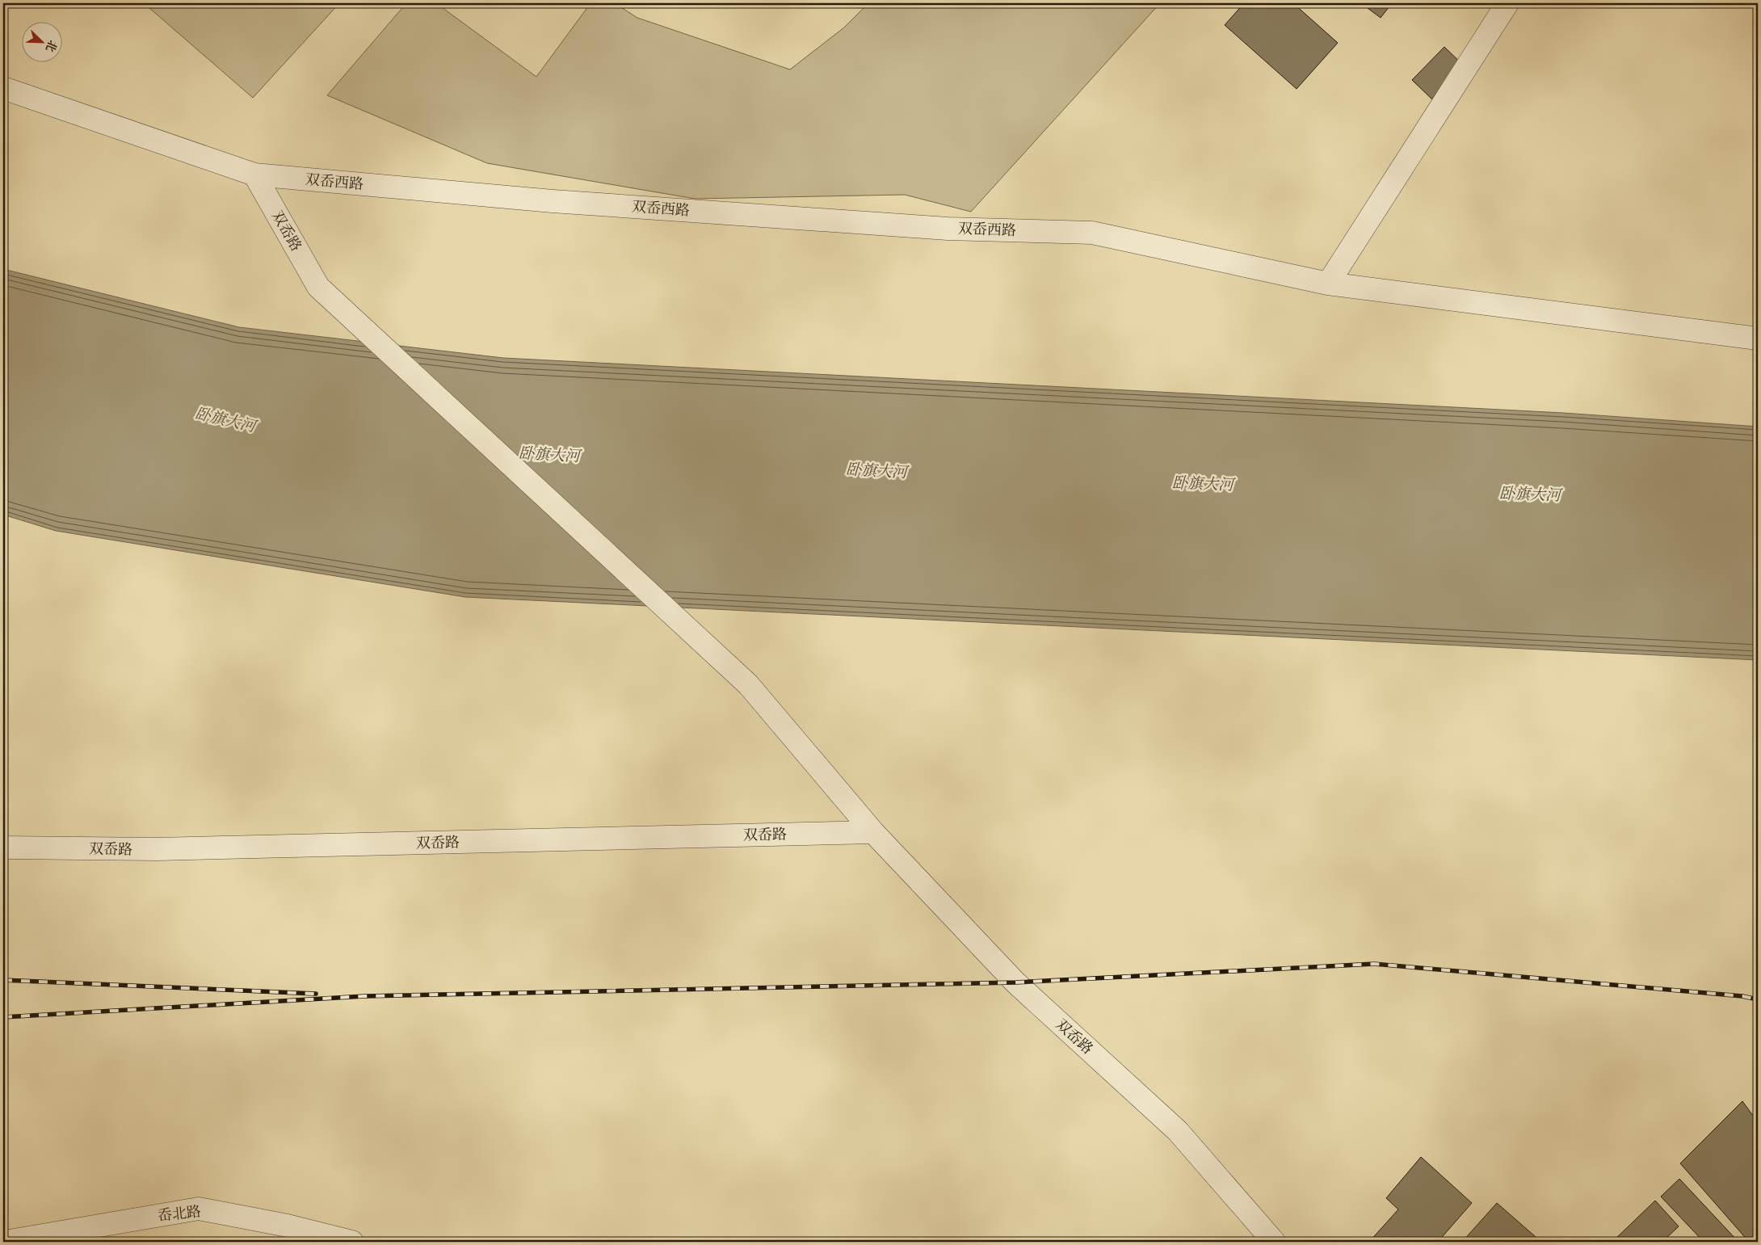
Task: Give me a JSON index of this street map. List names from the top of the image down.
{
  "streets": {
    "street": ["双岙西路", "双岙路", "岙北路"]
  },
  "crossings": [
    ["双岙西路", "双岙路"]
  ],
  "water": ["卧旗大河"],
  "north": "bottom right"
}
